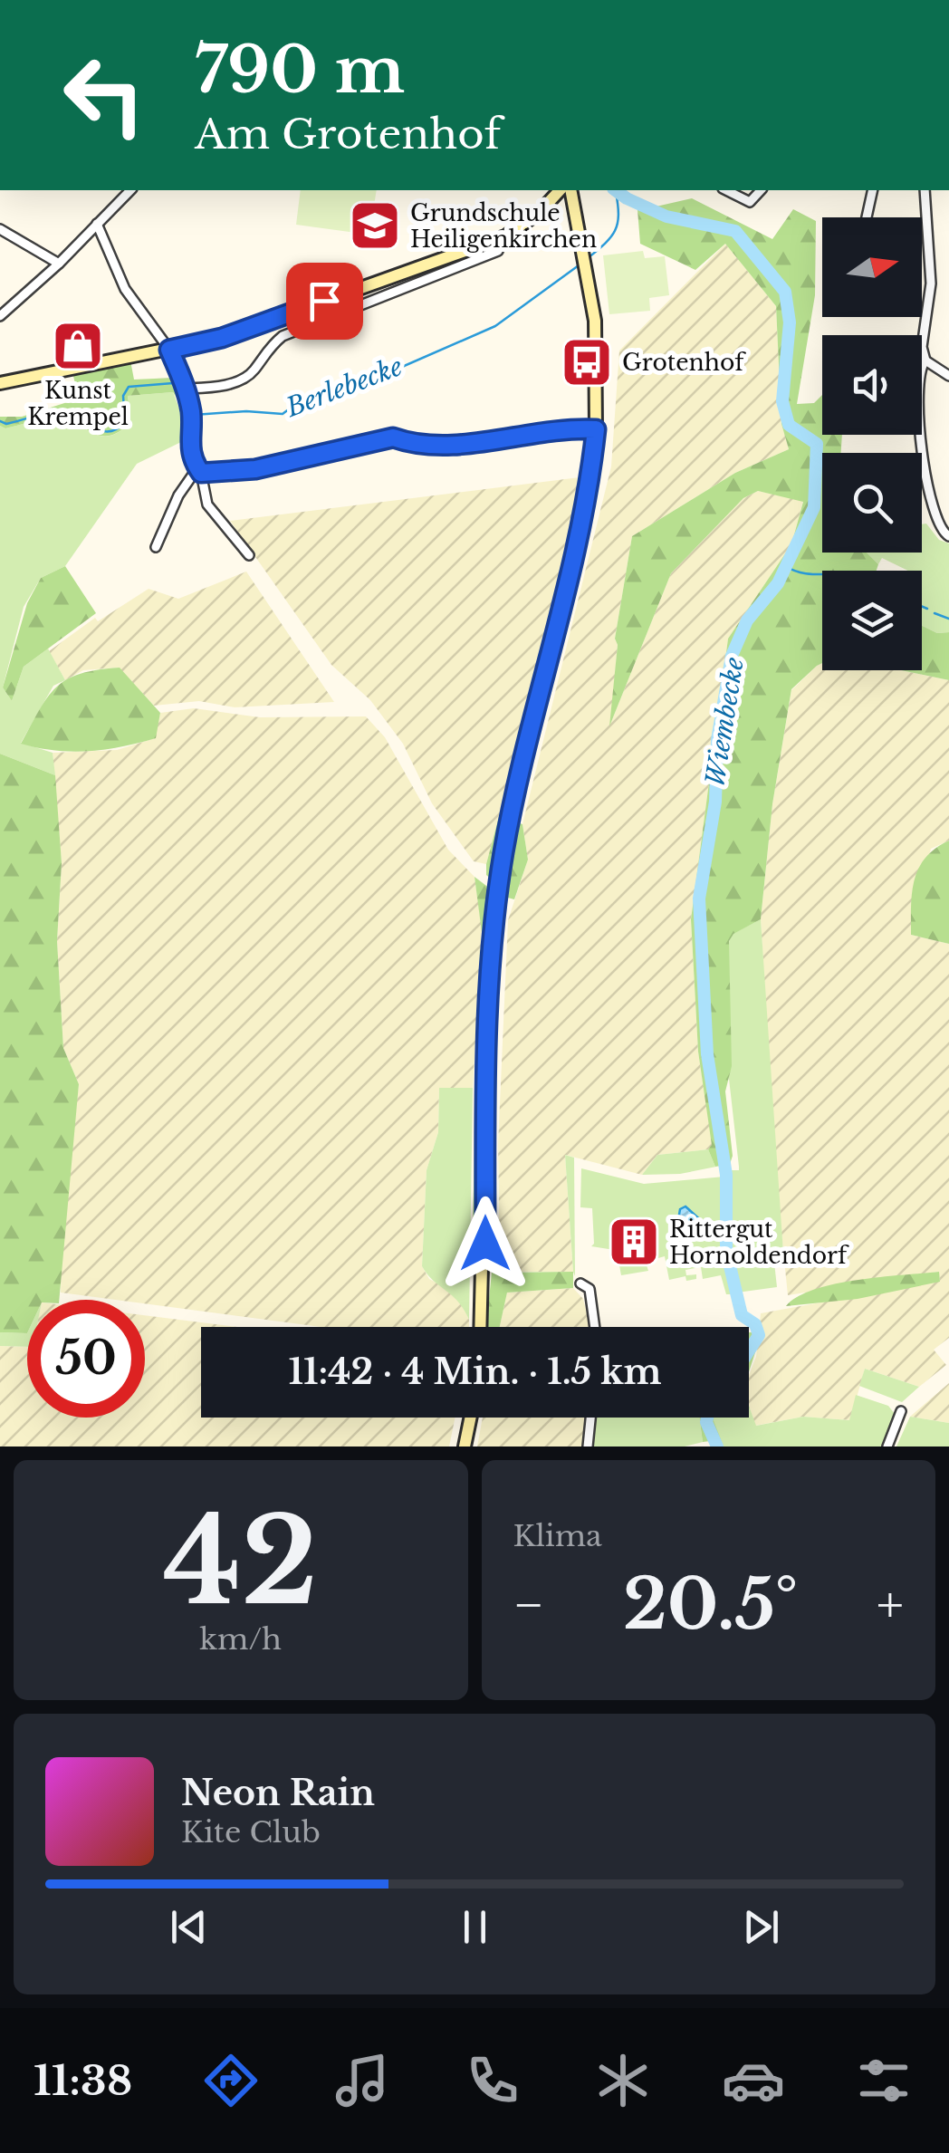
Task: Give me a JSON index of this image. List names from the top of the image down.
{
  "water": ["Berlebecke", "Wiembecke"],
  "places": {
    "school or university": ["Grundschule Heiligenkirchen"],
    "shop": ["Kunst Krempel"],
    "bus stop": ["Grotenhof"],
    "building": ["Rittergut Hornoldendorf"]
  },
  "north": "right",
  "page": {
    "turn": ["790 m", "Am Grotenhof"],
    "limit": "50",
    "trip": "11:42 · 4 Min. · 1.5 km",
    "tile": [
      ["42", "km/h"],
      "Klima"
    ],
    "heat": ["−", "20.5°", "+"],
    "song": ["Neon Rain", "Kite Club"],
    "tabs": "11:38"
  }
}
